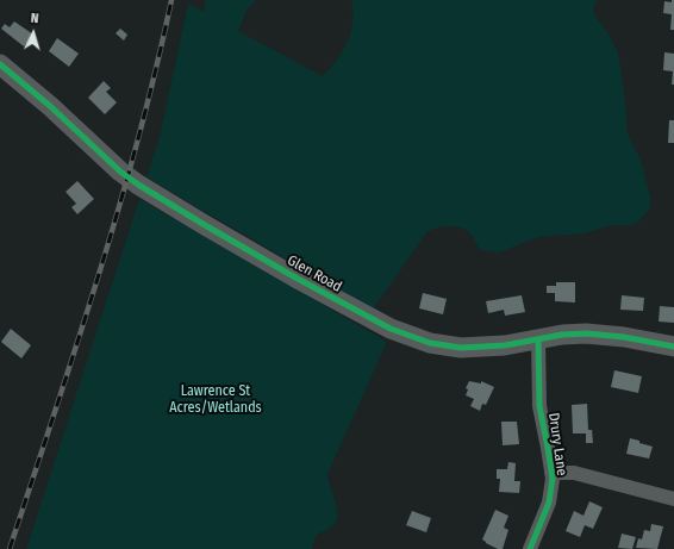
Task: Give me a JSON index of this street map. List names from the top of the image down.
{
  "streets": {
    "street": ["Glen Road", "Drury Lane"]
  },
  "crossings": [
    ["Glen Road", "Drury Lane"]
  ],
  "parks": ["Lawrence St Acres/Wetlands"],
  "north": "top"
}
